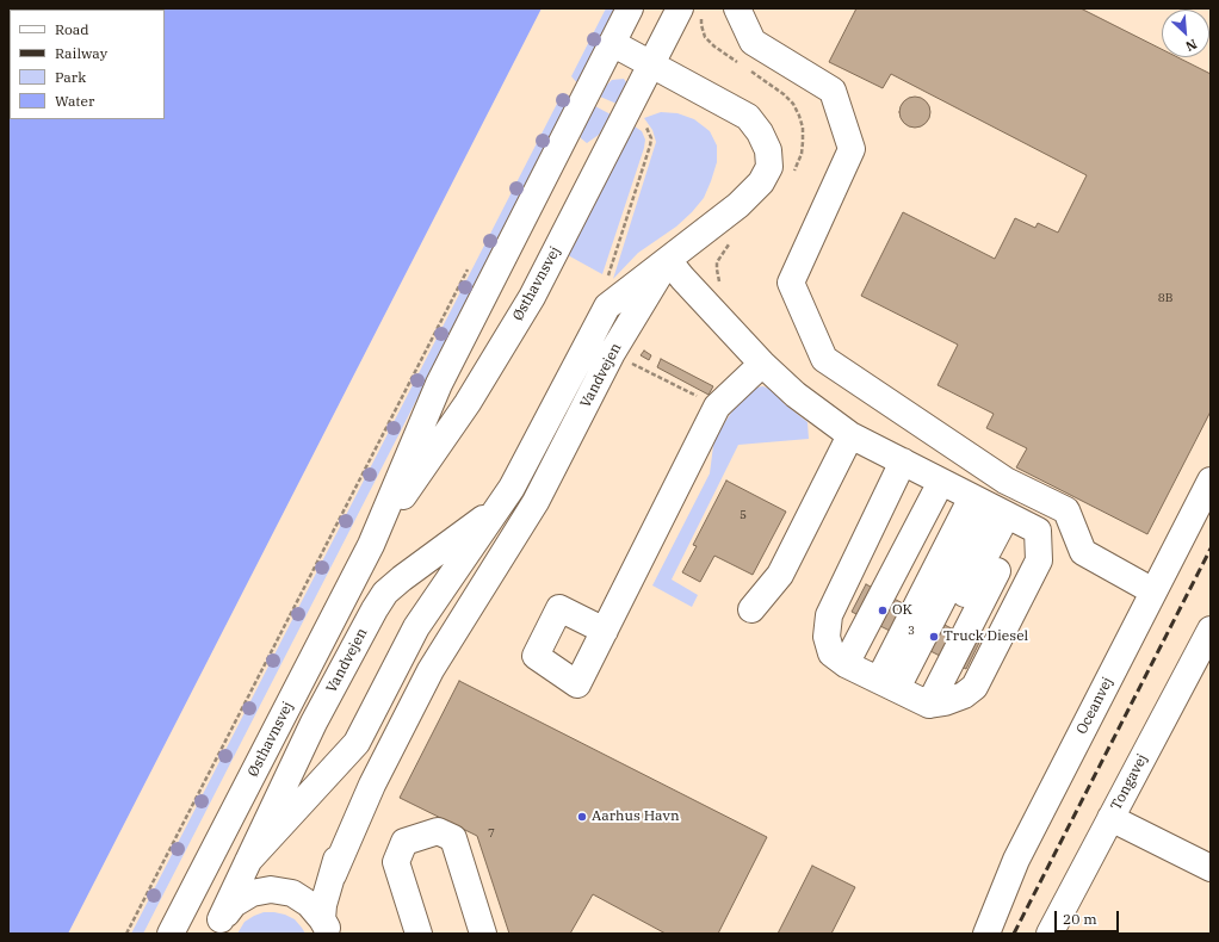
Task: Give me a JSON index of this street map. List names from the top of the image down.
{
  "streets": {
    "street": [
      "Østhavnsvej",
      "Vandvejen",
      "Oceanvej",
      "Tongavej"
    ]
  },
  "crossings": [
    ["Østhavnsvej", "Vandvejen"]
  ],
  "places": ["OK", "Truck Diesel", "Aarhus Havn"],
  "house_numbers": [
    "8B",
    "5",
    "3",
    "7"
  ],
  "legend": [
    "Road",
    "Railway",
    "Park",
    "Water"
  ],
  "scale_bar": "20 m",
  "north": "bottom right"
}
